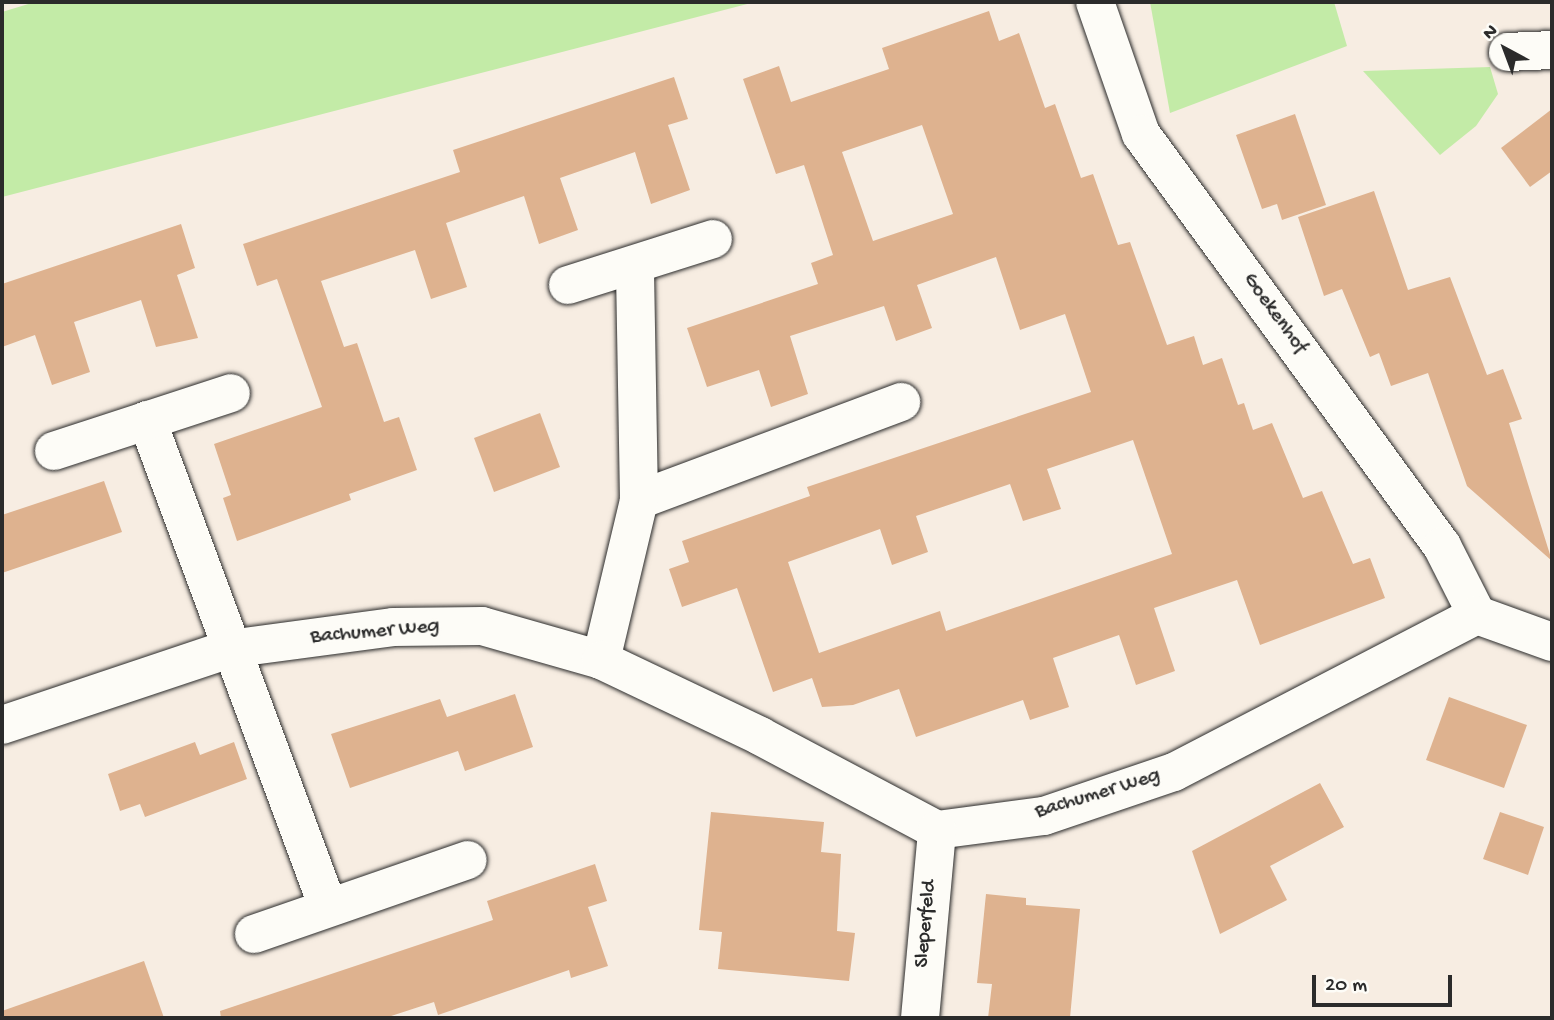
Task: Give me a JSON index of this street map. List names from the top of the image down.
{
  "streets": {
    "street": ["Goekenhof", "Bachumer Weg", "Sleperfeld"]
  },
  "crossings": [
    ["Goekenhof", "Bachumer Weg"],
    ["Bachumer Weg", "Sleperfeld"]
  ],
  "scale_bar": "20 m",
  "north": "top left"
}
